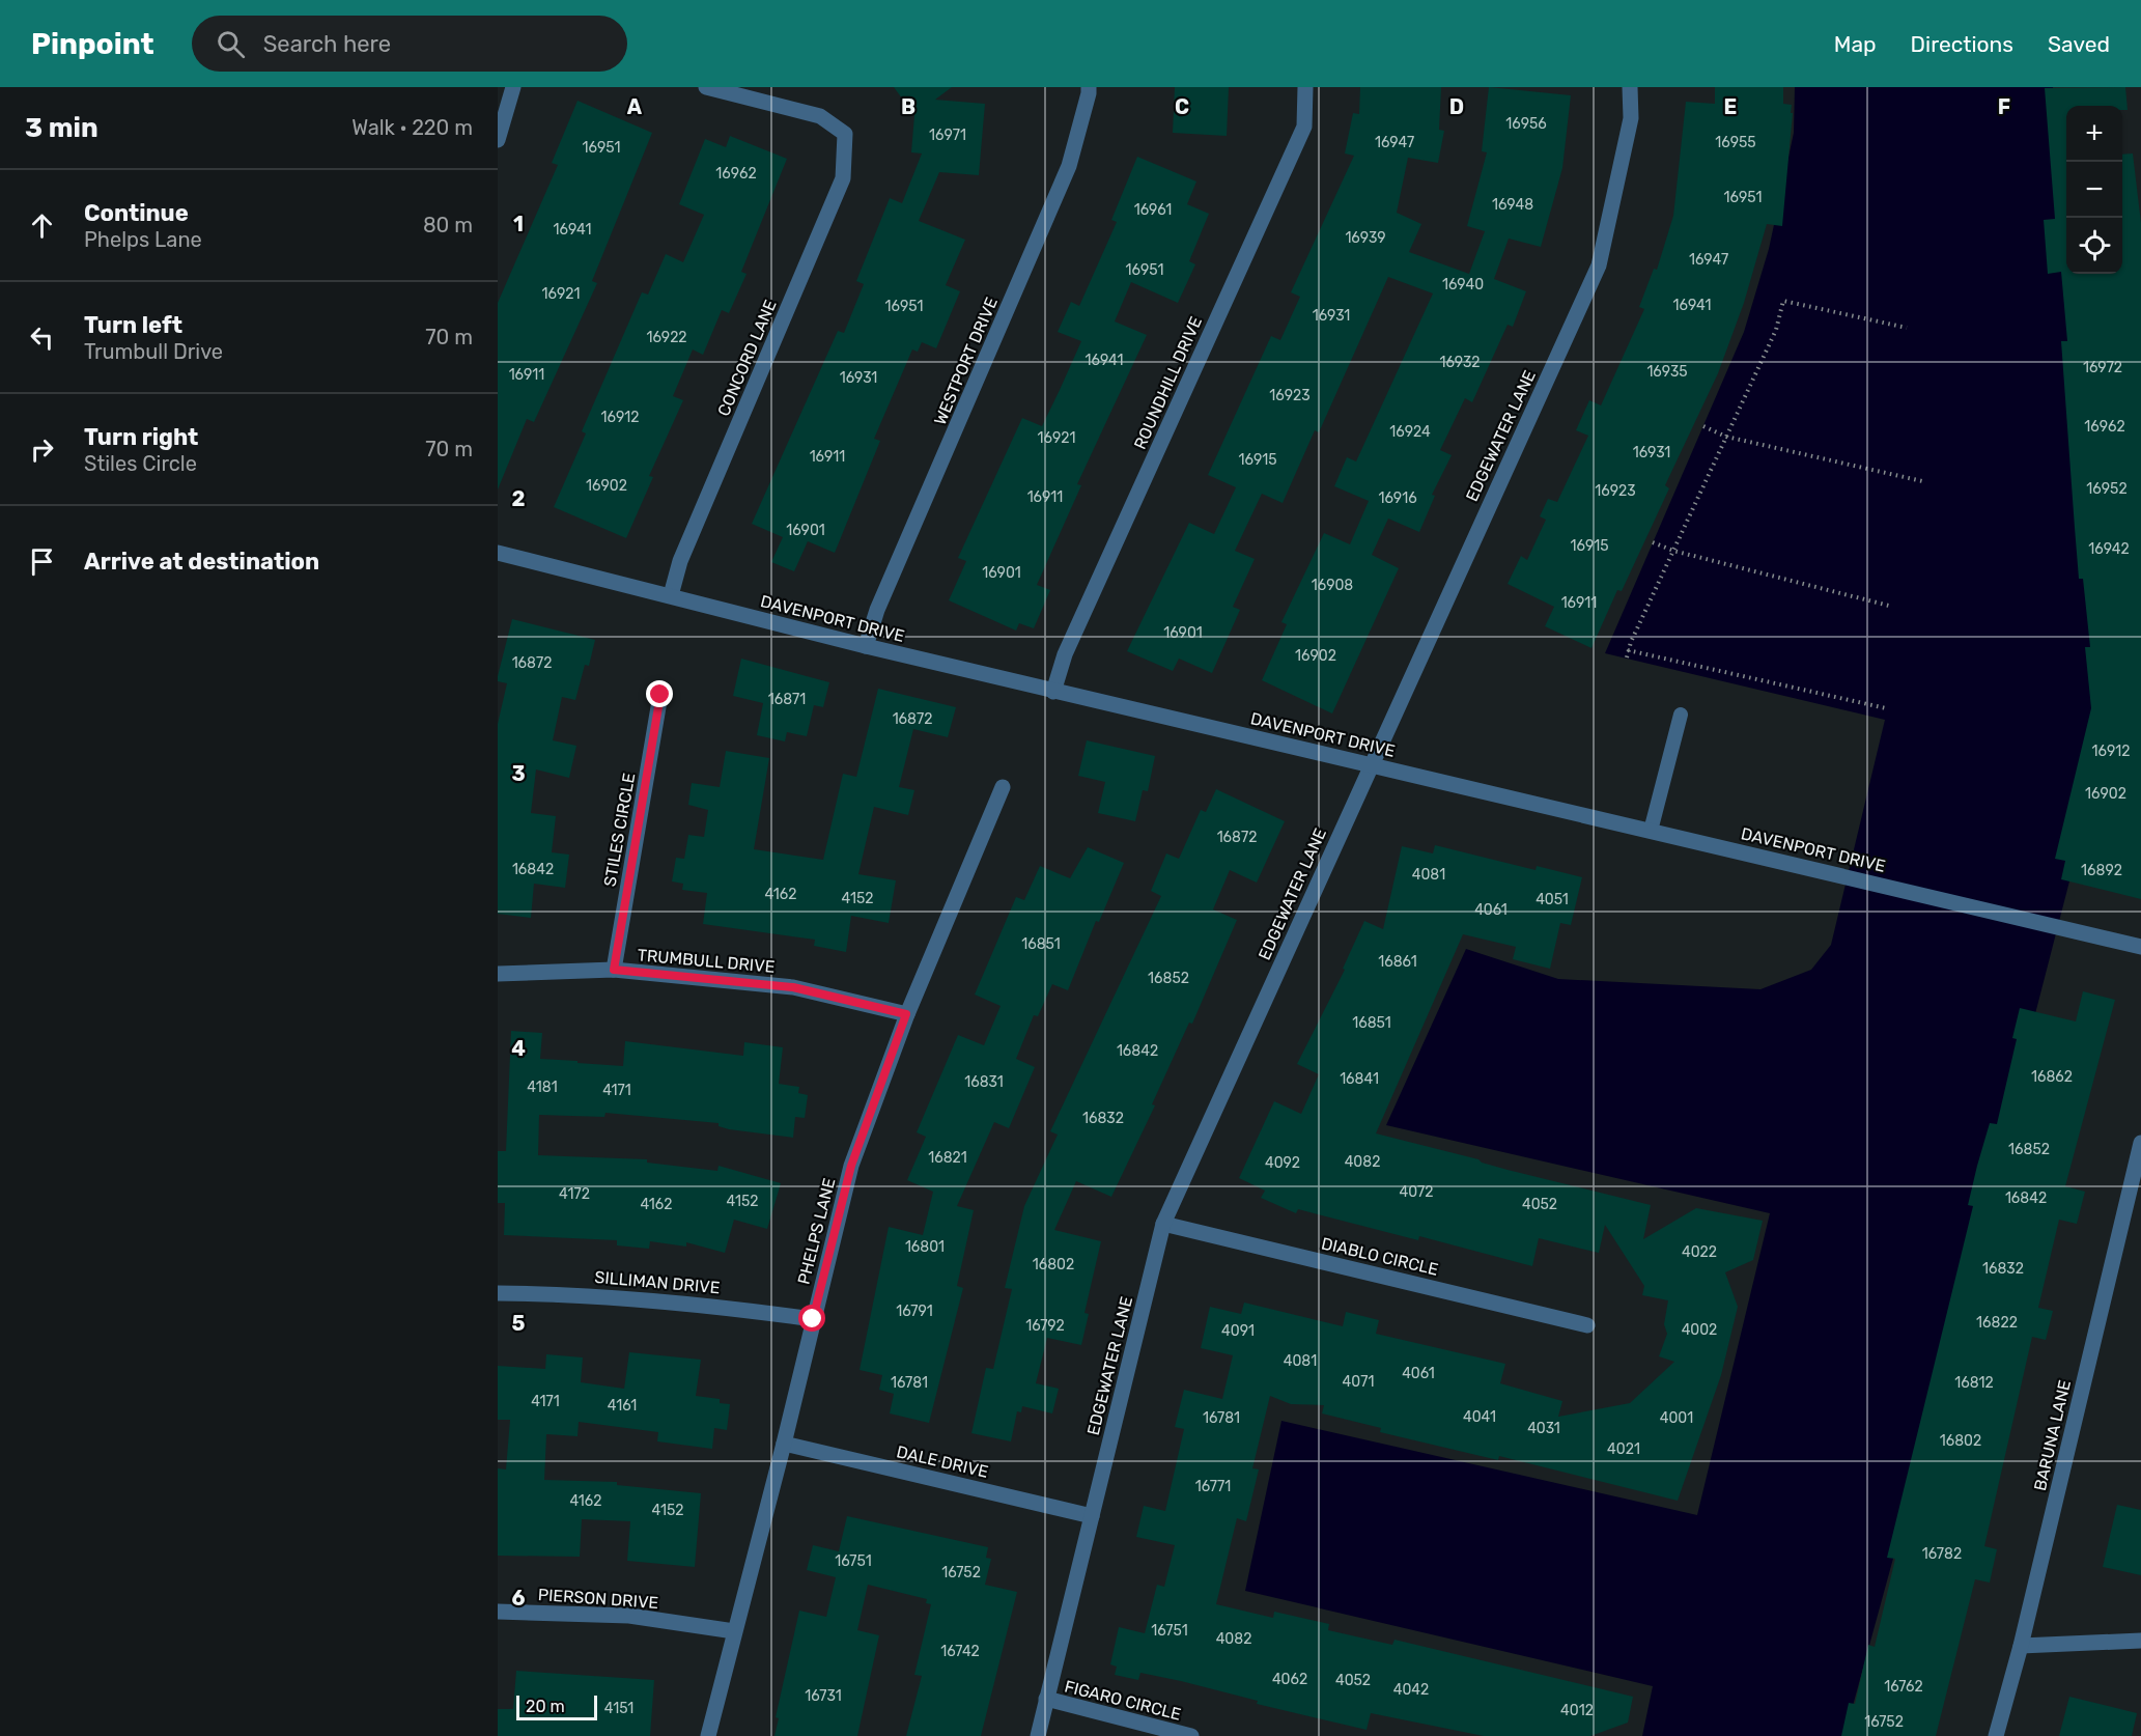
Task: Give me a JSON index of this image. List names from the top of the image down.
{
  "streets": {
    "street": [
      "CONCORD LANE",
      "WESTPORT DRIVE",
      "ROUNDHILL DRIVE",
      "EDGEWATER LANE",
      "DAVENPORT DRIVE",
      "STILES CIRCLE",
      "TRUMBULL DRIVE",
      "PHELPS LANE",
      "DIABLO CIRCLE",
      "SILLIMAN DRIVE",
      "BARUNA LANE",
      "DALE DRIVE",
      "PIERSON DRIVE",
      "FIGARO CIRCLE"
    ]
  },
  "crossings": [
    ["CONCORD LANE", "DAVENPORT DRIVE"],
    ["WESTPORT DRIVE", "DAVENPORT DRIVE"],
    ["ROUNDHILL DRIVE", "DAVENPORT DRIVE"],
    ["EDGEWATER LANE", "DAVENPORT DRIVE"],
    ["EDGEWATER LANE", "DIABLO CIRCLE"],
    ["EDGEWATER LANE", "DALE DRIVE"],
    ["EDGEWATER LANE", "FIGARO CIRCLE"],
    ["STILES CIRCLE", "TRUMBULL DRIVE"],
    ["TRUMBULL DRIVE", "PHELPS LANE"],
    ["PHELPS LANE", "SILLIMAN DRIVE"],
    ["PHELPS LANE", "DALE DRIVE"],
    ["PHELPS LANE", "PIERSON DRIVE"]
  ],
  "house_numbers": [
    "16956",
    "16971",
    "16947",
    "16955",
    "16951",
    "16962",
    "16951",
    "16948",
    "16961",
    "16941",
    "16939",
    "16947",
    "16951",
    "16940",
    "16921",
    "16941",
    "16951",
    "16931",
    "16922",
    "16941",
    "16932",
    "16972",
    "16935",
    "16911",
    "16931",
    "16923",
    "16912",
    "16962",
    "16924",
    "16921",
    "16931",
    "16911",
    "16915",
    "16902",
    "16952",
    "16923",
    "16911",
    "16916",
    "16901",
    "16915",
    "16942",
    "16901",
    "16908",
    "16911",
    "16901",
    "16902",
    "16872",
    "16871",
    "16872",
    "16912",
    "16902",
    "16872",
    "16842",
    "16892",
    "4081",
    "4162",
    "4152",
    "4051",
    "4061",
    "16851",
    "16861",
    "16852",
    "16851",
    "16842",
    "16862",
    "16841",
    "16831",
    "4181",
    "4171",
    "16832",
    "16852",
    "16821",
    "4082",
    "4092",
    "4072",
    "4172",
    "16842",
    "4152",
    "4162",
    "4052",
    "16801",
    "4022",
    "16802",
    "16832",
    "16791",
    "16822",
    "16792",
    "4002",
    "4091",
    "4081",
    "4061",
    "4071",
    "16781",
    "16812",
    "4171",
    "4161",
    "4041",
    "16781",
    "4001",
    "4031",
    "16802",
    "4021",
    "16771",
    "4162",
    "4152",
    "16782",
    "16751",
    "16752",
    "16751",
    "4082",
    "16742",
    "4062",
    "4052",
    "16762",
    "4042",
    "16731",
    "4151",
    "4012",
    "16752"
  ],
  "scale_bar": "20 m",
  "page": {
    "header": "Pinpoint",
    "search": "Search here",
    "nav": ["Map", "Directions", "Saved"],
    "heading": ["3 min", "Walk · 220 m"],
    "map_buttons": ["+", "−"],
    "list": [
      ["Continue", "Phelps Lane", "80 m"],
      ["Turn left", "Trumbull Drive", "70 m"],
      ["Turn right", "Stiles Circle", "70 m"],
      "Arrive at destination"
    ],
    "scale": "20 m"
  },
  "grid": {
    "columns": [
      "A",
      "B",
      "C",
      "D",
      "E",
      "F"
    ],
    "rows": [
      "1",
      "2",
      "3",
      "4",
      "5",
      "6"
    ]
  }
}
